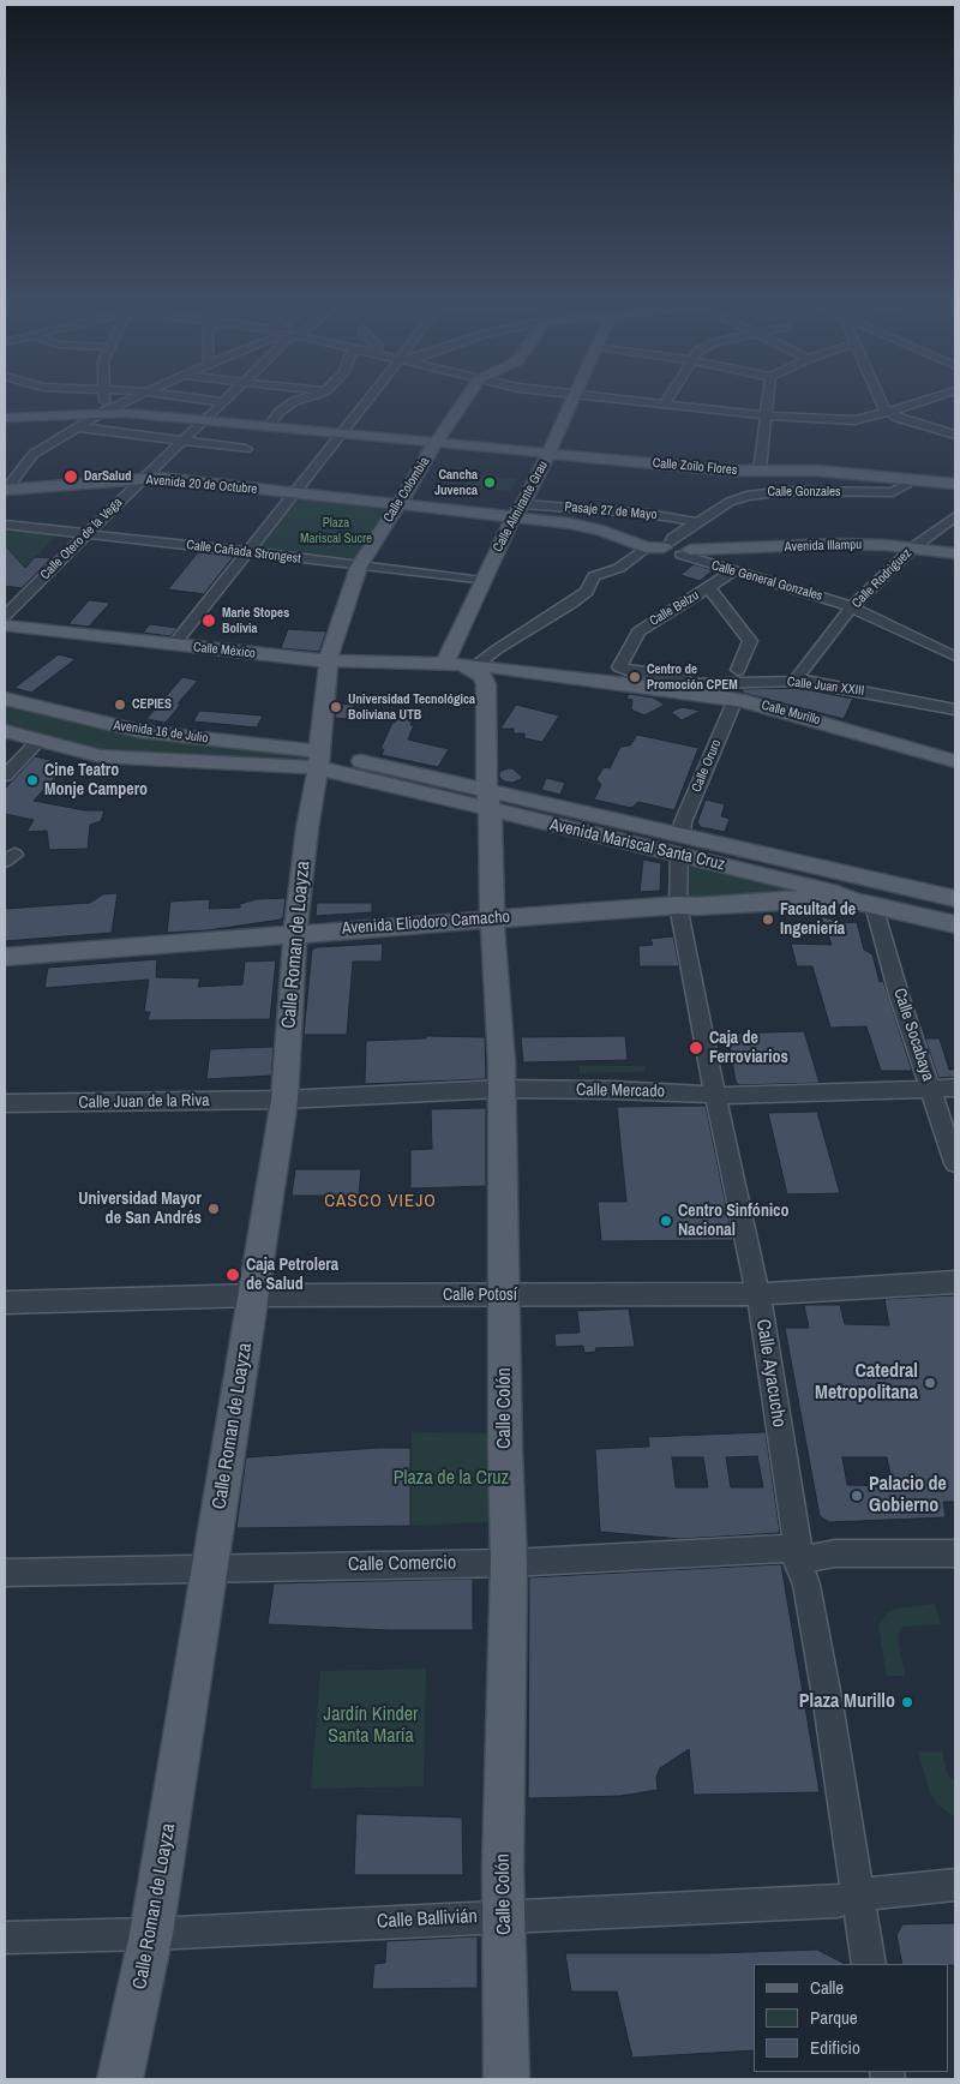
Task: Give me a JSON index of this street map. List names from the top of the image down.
{
  "streets": {
    "main road": [
      "Calle Zoilo Flores",
      "Avenida 20 de Octubre",
      "Calle Colombia",
      "Calle Almirante Grau",
      "Avenida Illampu",
      "Calle General Gonzales",
      "Calle México",
      "Calle Murillo",
      "Avenida 16 de Julio",
      "Avenida Mariscal Santa Cruz",
      "Avenida Eliodoro Camacho",
      "Calle Roman de Loayza",
      "Calle Colón"
    ],
    "street": [
      "Calle Gonzales",
      "Pasaje 27 de Mayo",
      "Calle Otero de la Vega",
      "Calle Cañada Strongest",
      "Calle Rodriguez",
      "Calle Belzu",
      "Calle Juan XXIII",
      "Calle Oruro",
      "Calle Socabaya",
      "Calle Mercado",
      "Calle Juan de la Riva",
      "Calle Potosí",
      "Calle Ayacucho",
      "Calle Comercio",
      "Calle Ballivián"
    ]
  },
  "crossings": [
    ["Calle Zoilo Flores", "Calle Colombia"],
    ["Calle Zoilo Flores", "Calle Gonzales"],
    ["Calle Zoilo Flores", "Calle Almirante Grau"],
    ["Calle Zoilo Flores", "Calle Otero de la Vega"],
    ["Avenida 20 de Octubre", "Calle Colombia"],
    ["Avenida 20 de Octubre", "Calle Otero de la Vega"],
    ["Avenida 20 de Octubre", "Calle General Gonzales"],
    ["Calle Colombia", "Calle Cañada Strongest"],
    ["Calle Colombia", "Calle General Gonzales"],
    ["Calle Colombia", "Calle México"],
    ["Calle Colombia", "Avenida 16 de Julio"],
    ["Calle Colombia", "Avenida Mariscal Santa Cruz"],
    ["Calle Colombia", "Calle Roman de Loayza"],
    ["Calle Gonzales", "Pasaje 27 de Mayo"],
    ["Calle Gonzales", "Avenida Illampu"],
    ["Calle Gonzales", "Calle General Gonzales"],
    ["Calle Almirante Grau", "Pasaje 27 de Mayo"],
    ["Calle Almirante Grau", "Calle Cañada Strongest"],
    ["Calle Almirante Grau", "Calle General Gonzales"],
    ["Calle Almirante Grau", "Calle México"],
    ["Calle Almirante Grau", "Calle Murillo"],
    ["Pasaje 27 de Mayo", "Calle General Gonzales"],
    ["Calle Otero de la Vega", "Calle Cañada Strongest"],
    ["Avenida Illampu", "Calle Rodriguez"],
    ["Avenida Illampu", "Calle General Gonzales"],
    ["Calle Rodriguez", "Calle General Gonzales"],
    ["Calle Rodriguez", "Calle Juan XXIII"],
    ["Calle General Gonzales", "Calle Belzu"],
    ["Calle Belzu", "Calle Juan XXIII"],
    ["Calle México", "Calle Murillo"],
    ["Calle Juan XXIII", "Calle Murillo"],
    ["Calle Murillo", "Calle Oruro"],
    ["Avenida 16 de Julio", "Avenida Mariscal Santa Cruz"],
    ["Avenida 16 de Julio", "Calle Roman de Loayza"],
    ["Calle Oruro", "Avenida Mariscal Santa Cruz"],
    ["Calle Oruro", "Calle Ayacucho"],
    ["Avenida Mariscal Santa Cruz", "Avenida Eliodoro Camacho"],
    ["Avenida Mariscal Santa Cruz", "Calle Roman de Loayza"],
    ["Avenida Mariscal Santa Cruz", "Calle Socabaya"],
    ["Avenida Mariscal Santa Cruz", "Calle Ayacucho"],
    ["Avenida Mariscal Santa Cruz", "Calle Colón"],
    ["Avenida Eliodoro Camacho", "Calle Roman de Loayza"],
    ["Avenida Eliodoro Camacho", "Calle Ayacucho"],
    ["Avenida Eliodoro Camacho", "Calle Colón"],
    ["Calle Roman de Loayza", "Calle Mercado"],
    ["Calle Roman de Loayza", "Calle Juan de la Riva"],
    ["Calle Roman de Loayza", "Calle Potosí"],
    ["Calle Roman de Loayza", "Calle Comercio"],
    ["Calle Roman de Loayza", "Calle Ballivián"],
    ["Calle Socabaya", "Calle Mercado"],
    ["Calle Mercado", "Calle Juan de la Riva"],
    ["Calle Mercado", "Calle Ayacucho"],
    ["Calle Mercado", "Calle Colón"],
    ["Calle Potosí", "Calle Ayacucho"],
    ["Calle Potosí", "Calle Colón"],
    ["Calle Ayacucho", "Calle Comercio"],
    ["Calle Ayacucho", "Calle Ballivián"],
    ["Calle Colón", "Calle Comercio"],
    ["Calle Colón", "Calle Ballivián"]
  ],
  "districts": ["CASCO VIEJO"],
  "parks": ["Plaza Mariscal Sucre", "Plaza de la Cruz", "Jardín Kinder Santa María"],
  "places": [
    "DarSalud",
    "Cancha Juvenca",
    "Marie Stopes Bolivia",
    "Centro de Promoción CPEM",
    "CEPIES",
    "Universidad Tecnológica Boliviana UTB",
    "Cine Teatro Monje Campero",
    "Facultad de Ingeniería",
    "Caja de Ferroviarios",
    "Universidad Mayor de San Andrés",
    "Centro Sinfónico Nacional",
    "Caja Petrolera de Salud",
    "Catedral Metropolitana",
    "Palacio de Gobierno",
    "Plaza Murillo"
  ],
  "legend": ["Calle", "Parque", "Edificio"]
}
